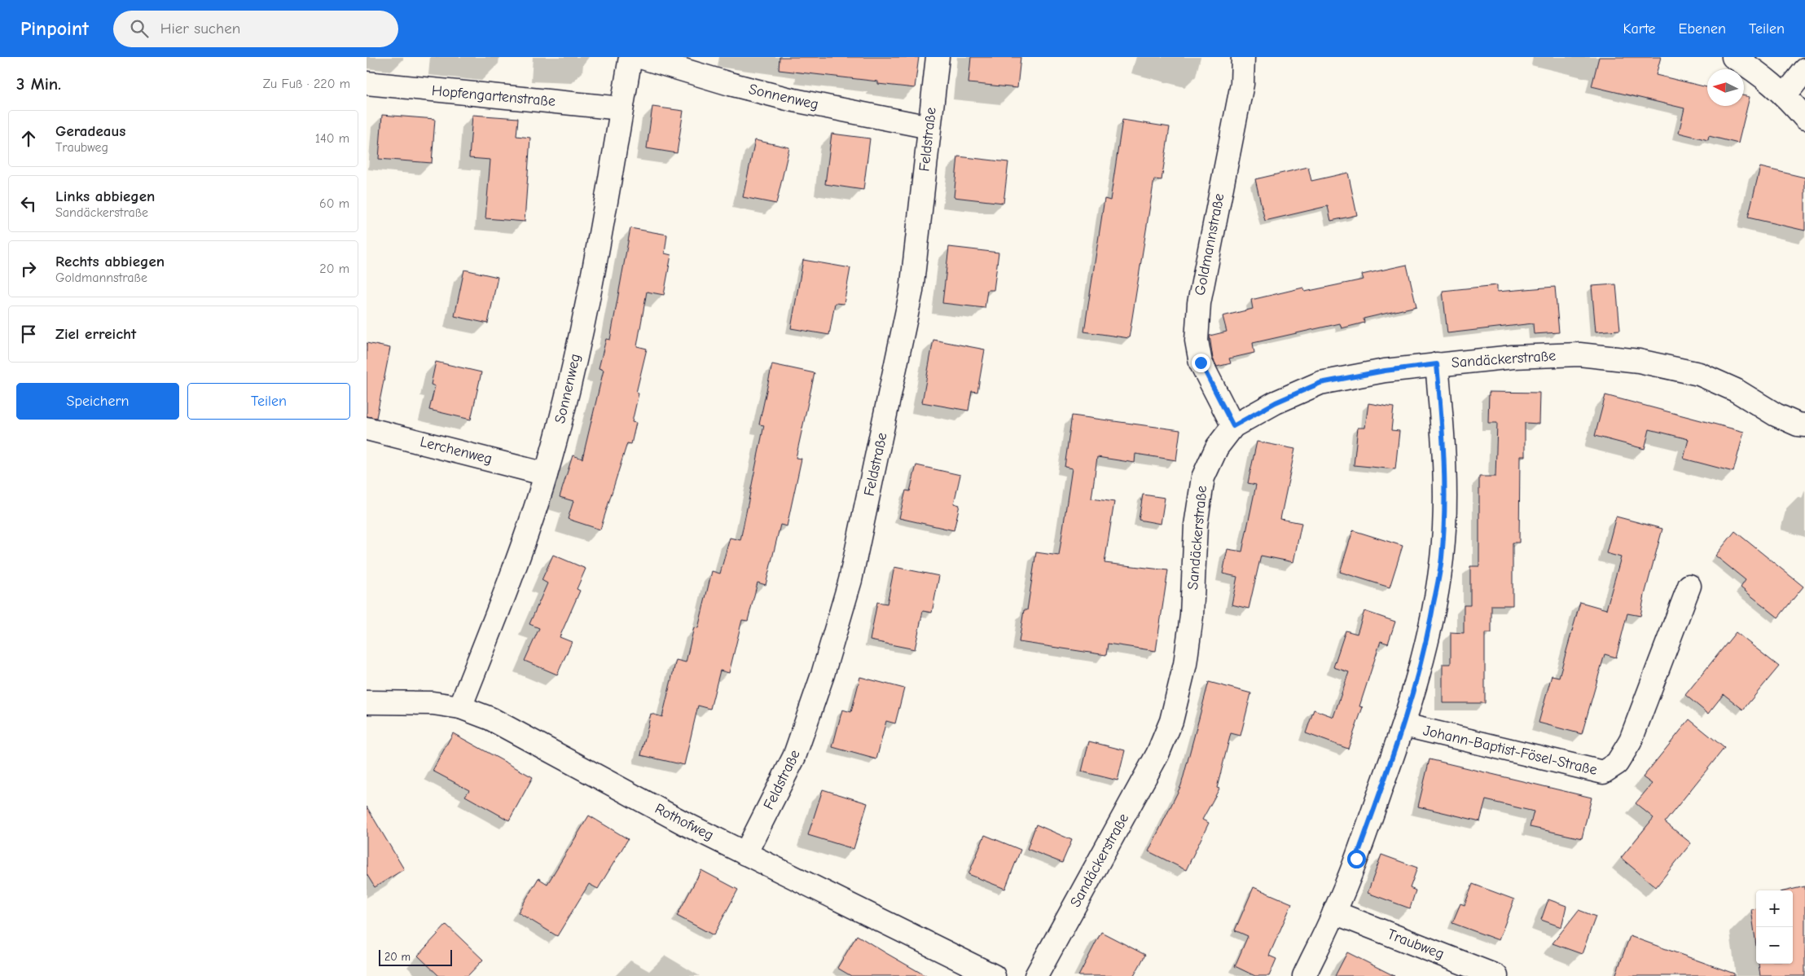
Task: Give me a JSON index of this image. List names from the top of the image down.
{
  "streets": {
    "street": [
      "Hopfengartenstraße",
      "Sonnenweg",
      "Feldstraße",
      "Goldmannstraße",
      "Sandäckerstraße",
      "Lerchenweg",
      "Johann-Baptist-Fösel-Straße",
      "Rothofweg",
      "Traubweg"
    ]
  },
  "crossings": [
    ["Hopfengartenstraße", "Sonnenweg"],
    ["Sonnenweg", "Feldstraße"],
    ["Sonnenweg", "Lerchenweg"],
    ["Sonnenweg", "Rothofweg"],
    ["Feldstraße", "Rothofweg"],
    ["Goldmannstraße", "Sandäckerstraße"]
  ],
  "scale_bar": "20 m",
  "north": "left",
  "page": {
    "header": "Pinpoint",
    "search": "Hier suchen",
    "nav": ["Karte", "Ebenen", "Teilen"],
    "heading": ["3 Min.", "Zu Fuß · 220 m"],
    "list": [
      ["Geradeaus", "Traubweg", "140 m"],
      ["Links abbiegen", "Sandäckerstraße", "60 m"],
      ["Rechts abbiegen", "Goldmannstraße", "20 m"],
      "Ziel erreicht"
    ],
    "buttons": ["Speichern", "Teilen"],
    "map_buttons": ["+", "−"],
    "scale": "20 m"
  }
}
